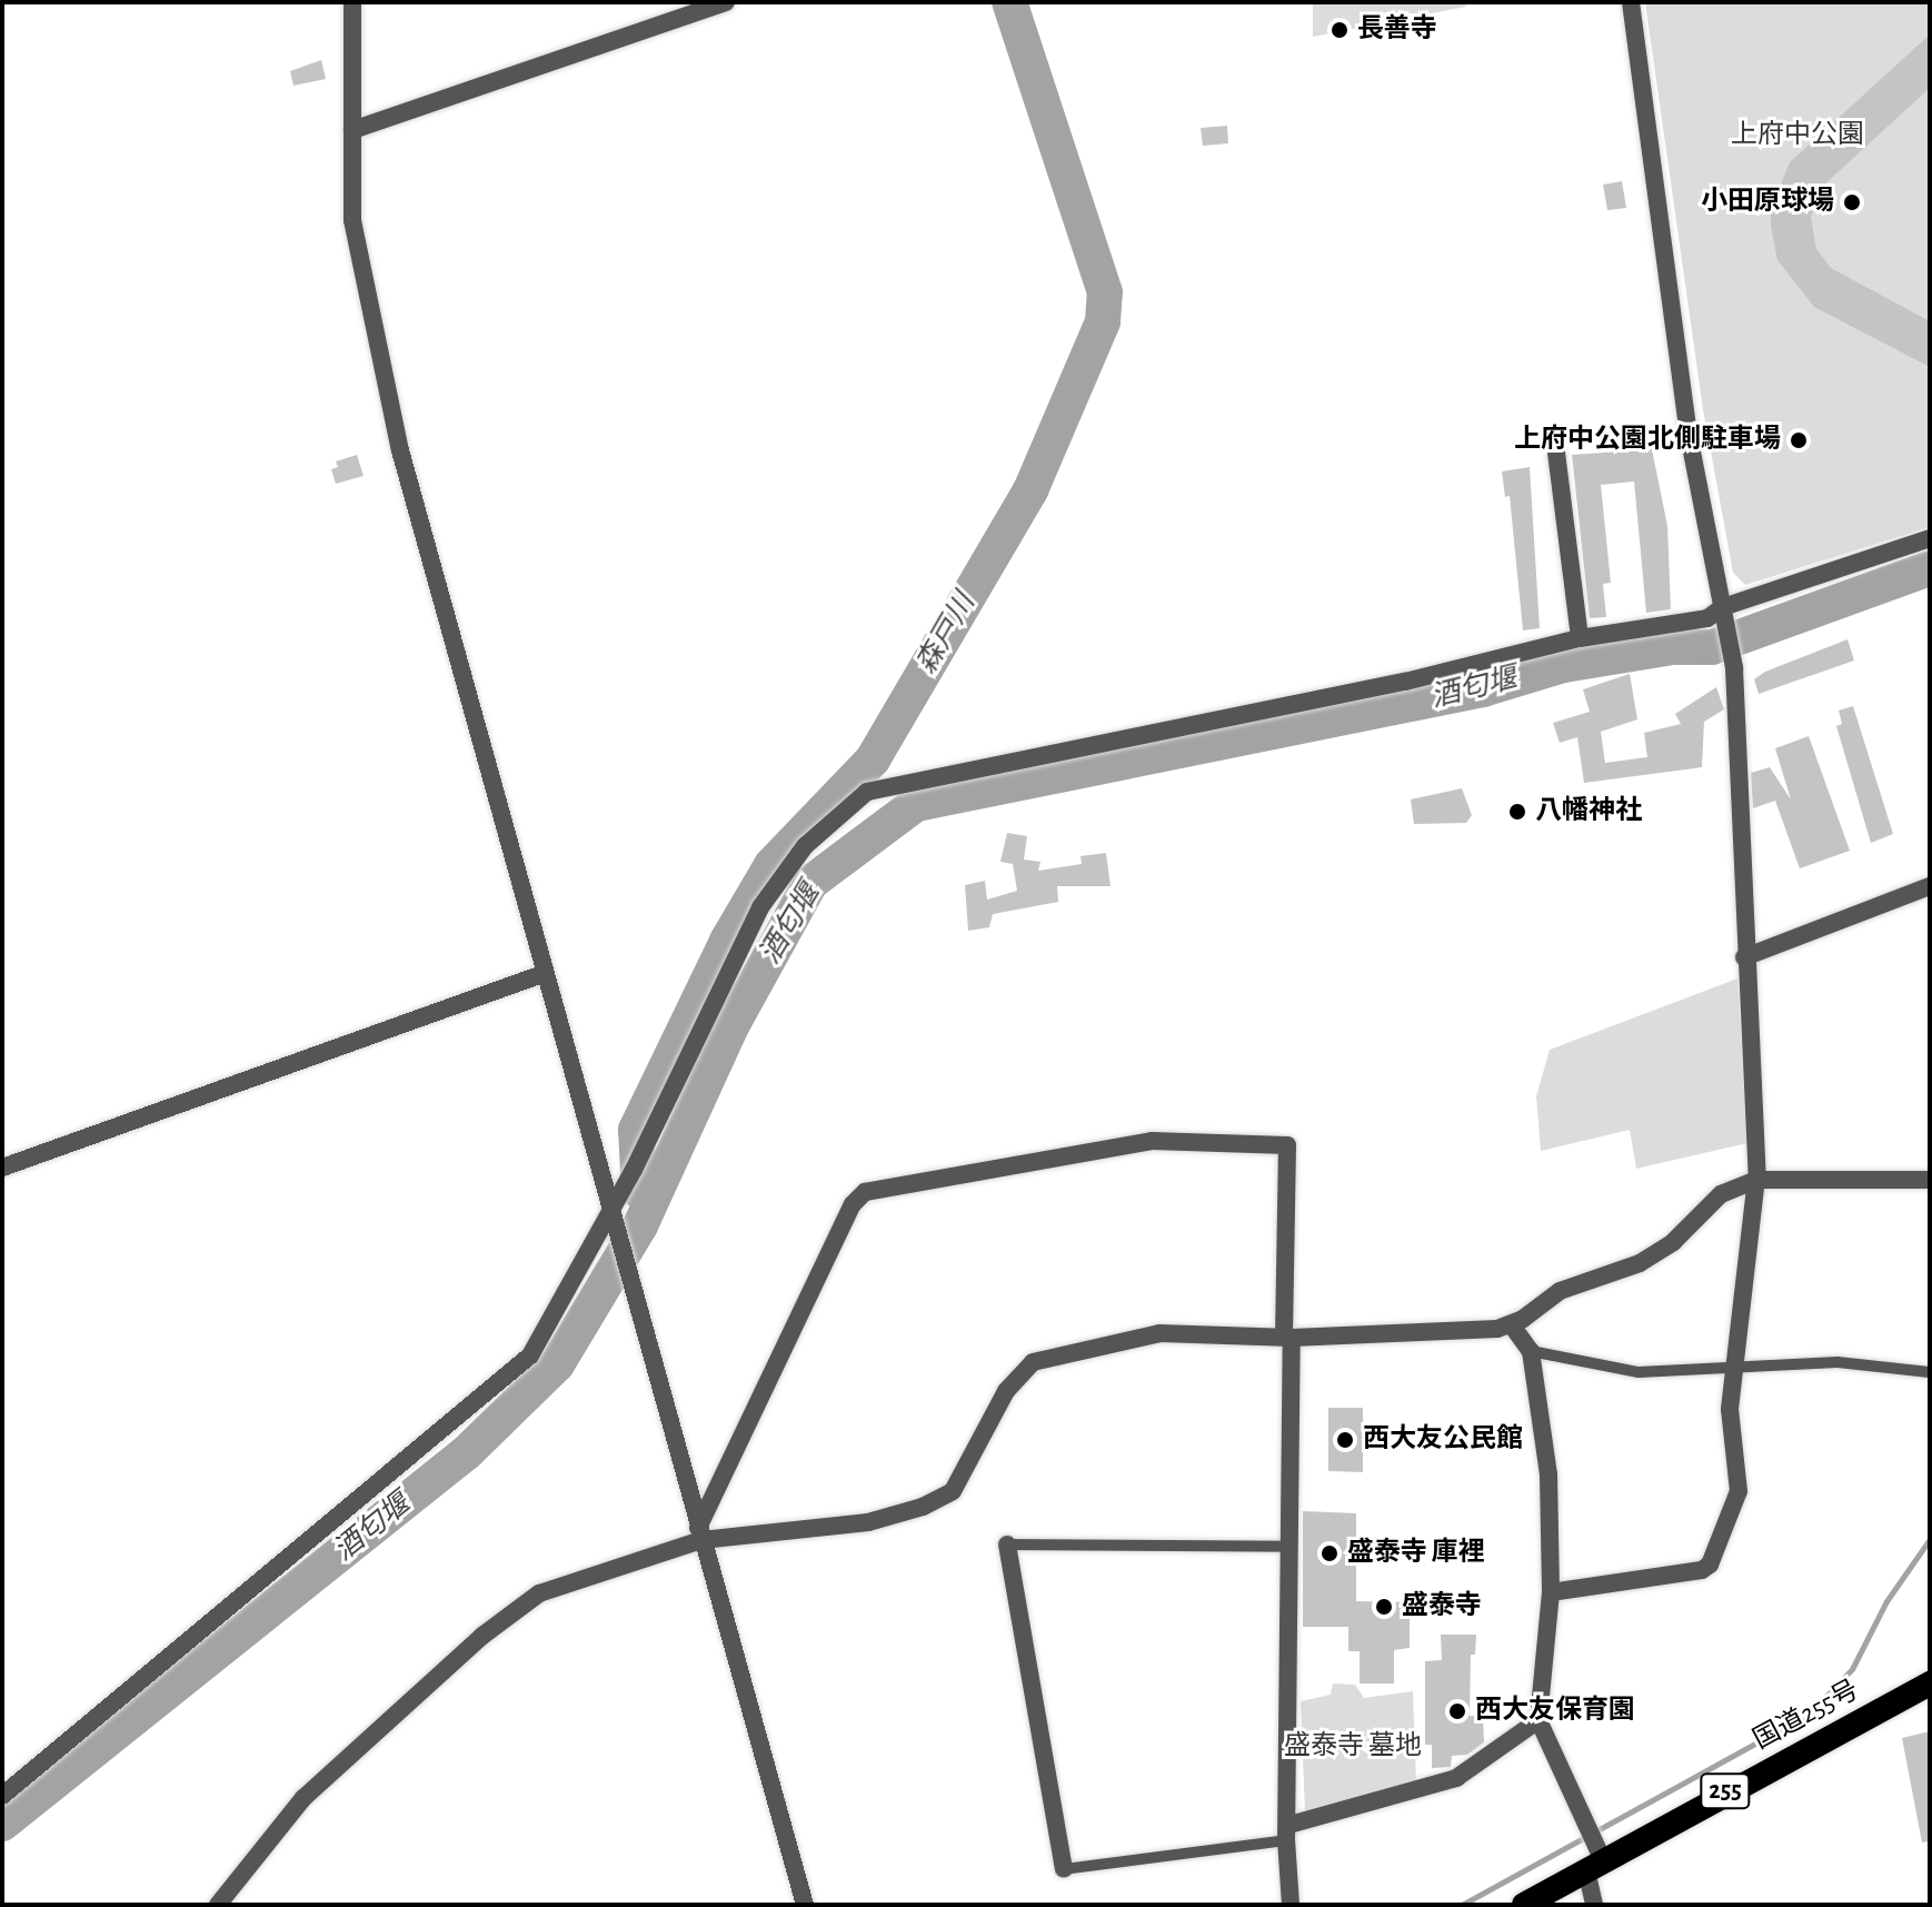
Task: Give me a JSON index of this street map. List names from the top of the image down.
{
  "streets": {
    "highway": ["国道255号", "255"]
  },
  "water": ["森戸川", "酒匂堰"],
  "parks": ["上府中公園", "盛泰寺 墓地"],
  "places": [
    "長善寺",
    "小田原球場",
    "上府中公園北側駐車場",
    "八幡神社",
    "西大友公民館",
    "盛泰寺 庫裡",
    "盛泰寺",
    "西大友保育園"
  ]
}
